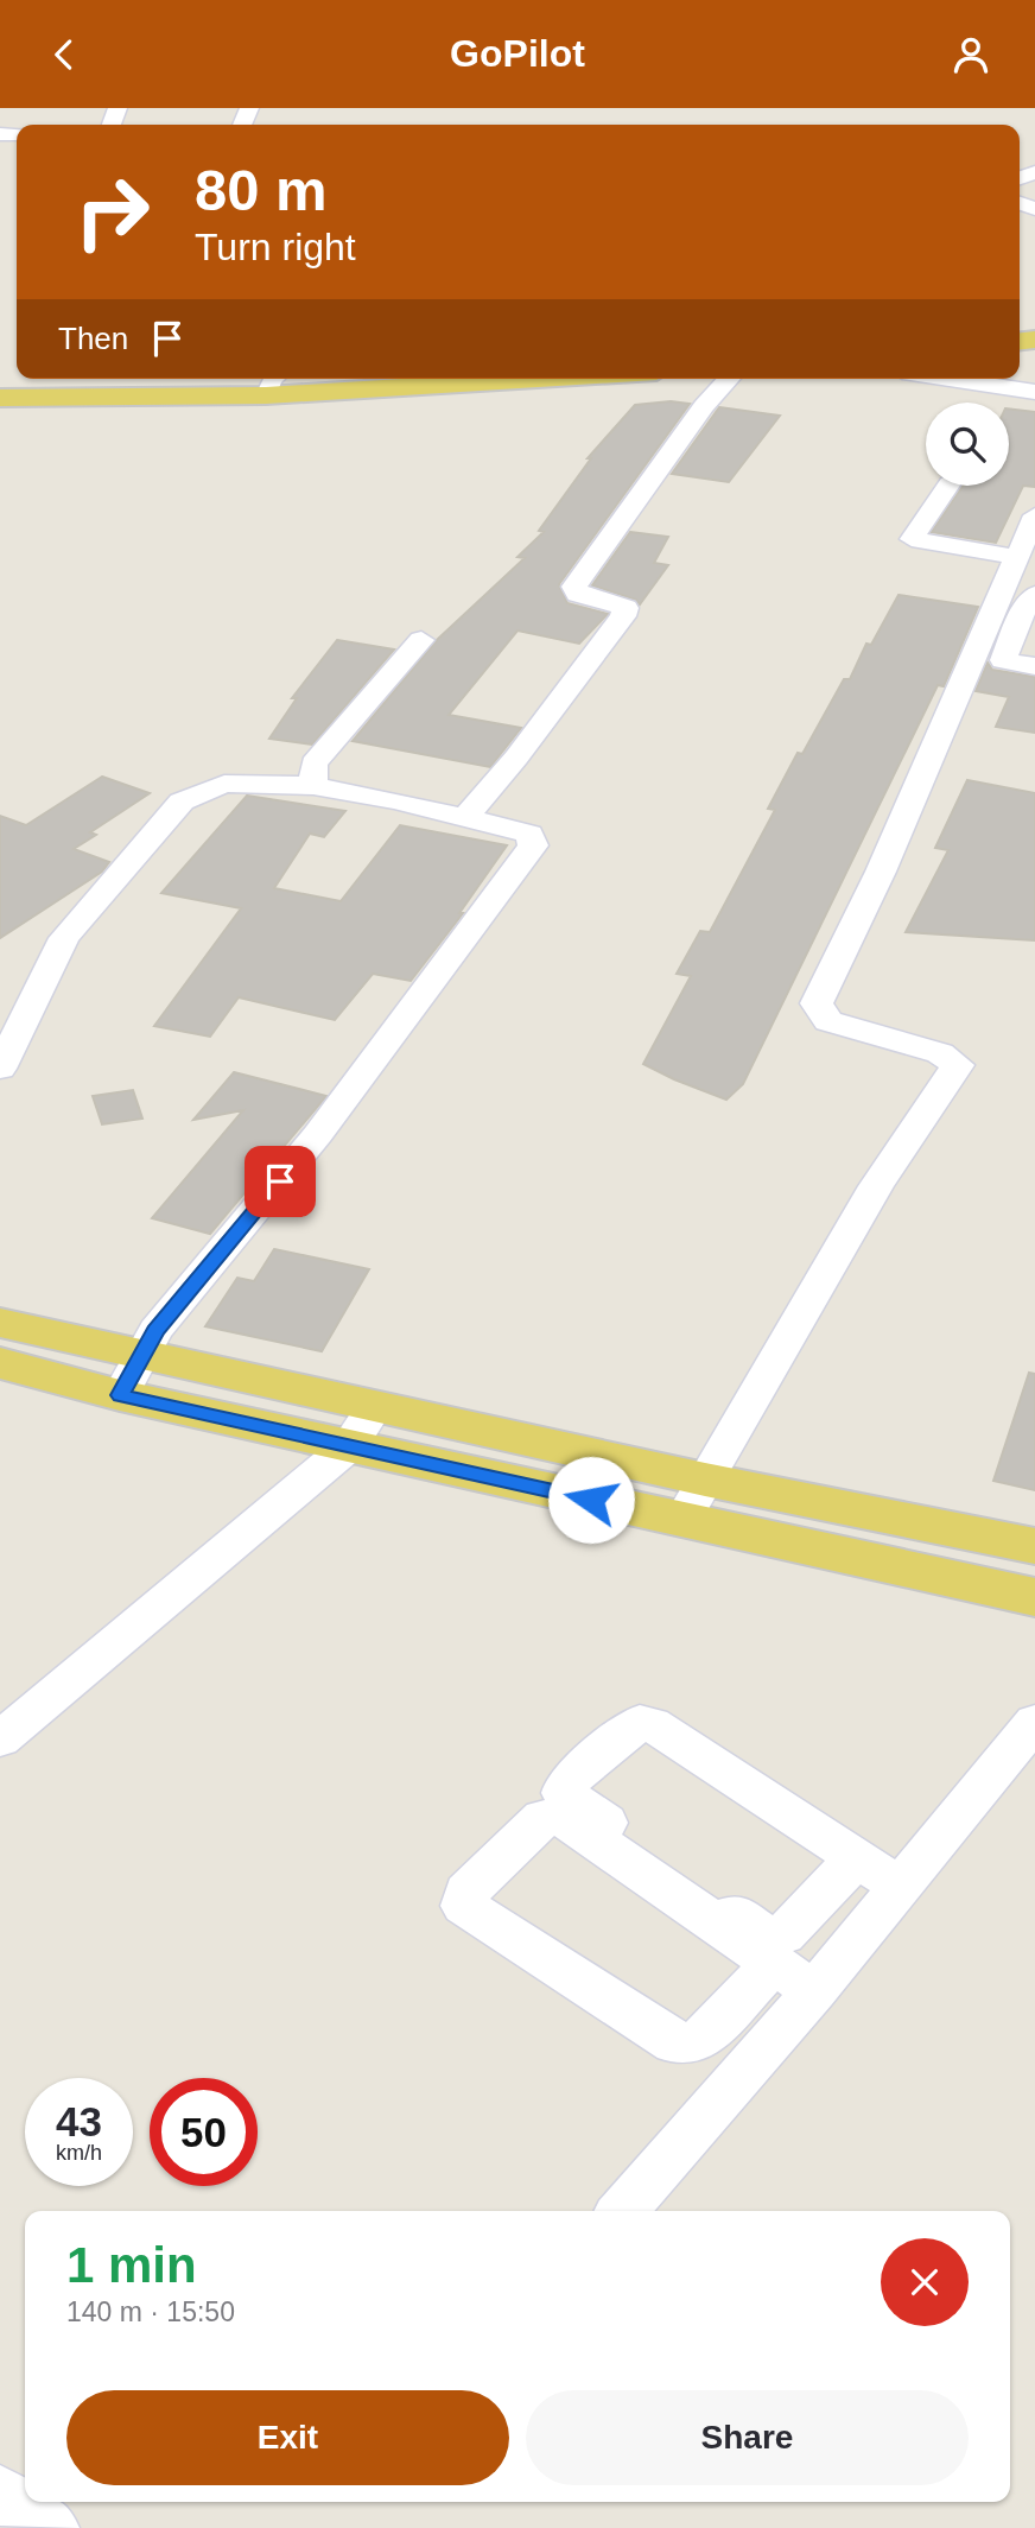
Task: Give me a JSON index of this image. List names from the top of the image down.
{
  "page": {
    "header": "GoPilot",
    "turn": ["80 m", "Turn right"],
    "then": "Then",
    "speed": "43 km/h",
    "limit": "50",
    "heading": ["1 min", "140 m · 15:50"],
    "buttons": ["Exit", "Share"]
  }
}
